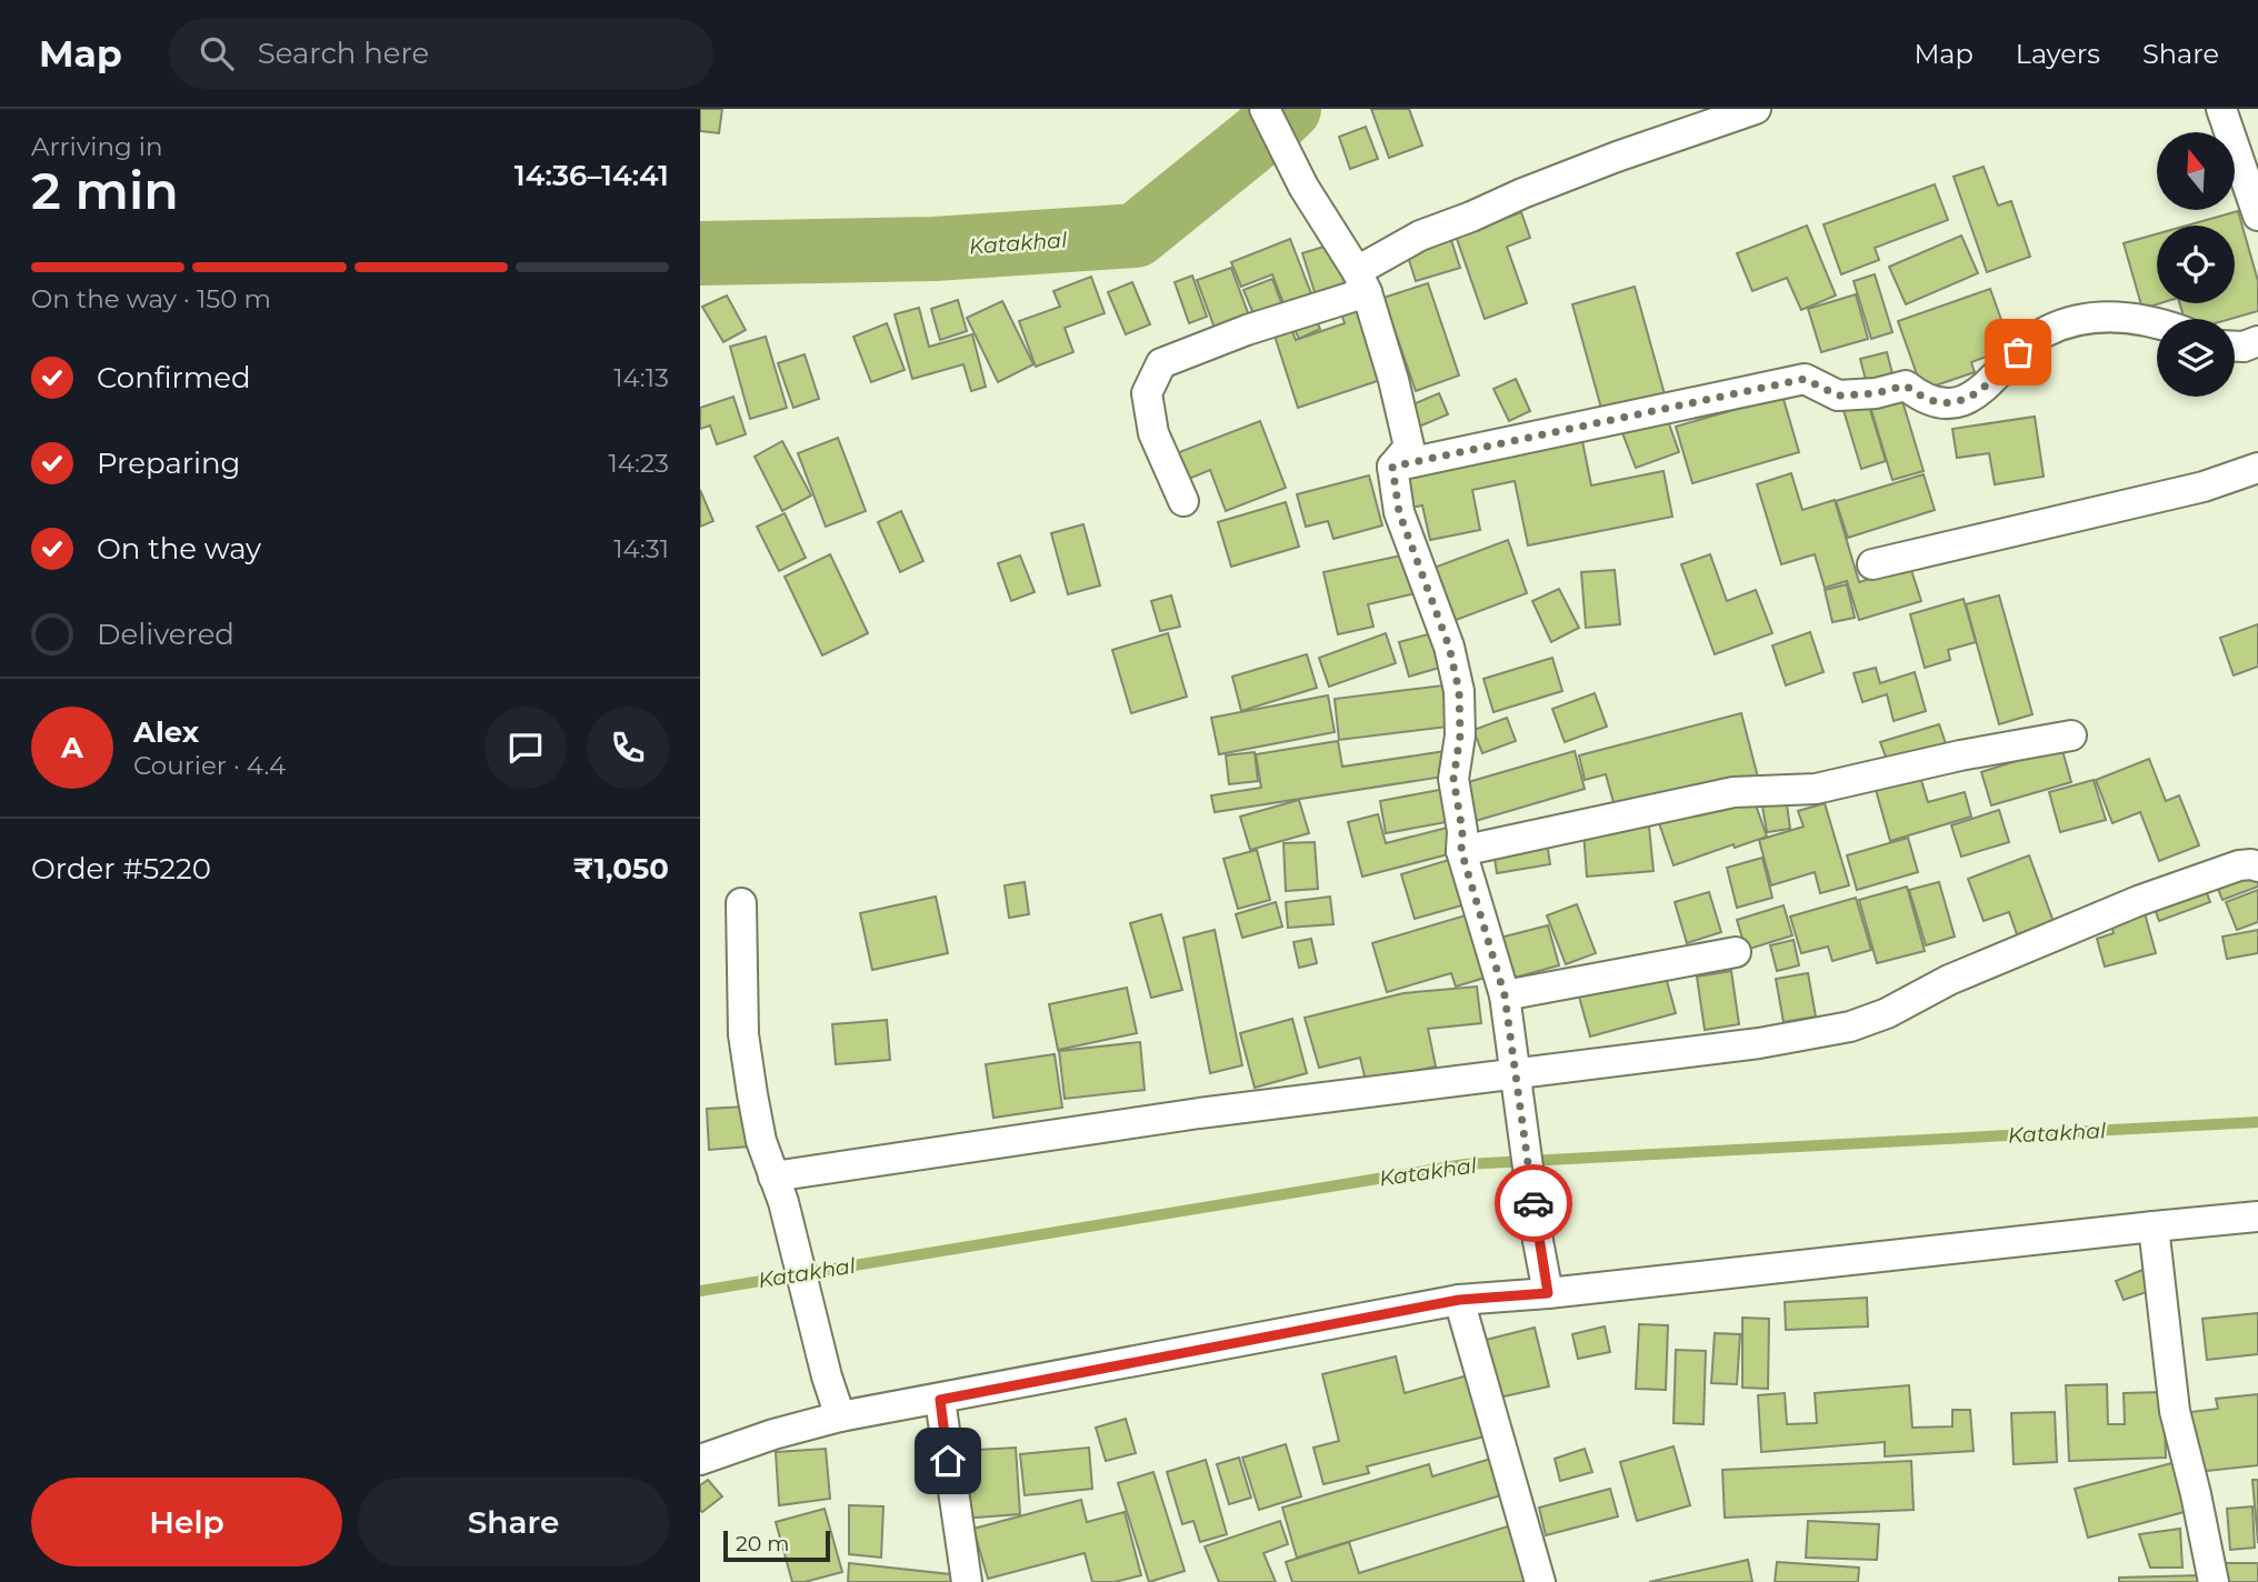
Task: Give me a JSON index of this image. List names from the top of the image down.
{
  "water": ["Katakhal"],
  "scale_bar": "20 m",
  "north": "top",
  "page": {
    "header": "Map",
    "search": "Search here",
    "nav": ["Map", "Layers", "Share"],
    "heading": ["2 min", "Arriving in", "14:36–14:41"],
    "panel": [
      "Alex",
      "Courier · 4.4",
      "Order #5220",
      "₹1,050"
    ],
    "bar": "On the way · 150 m",
    "list": [
      ["Confirmed", "14:13"],
      ["Preparing", "14:23"],
      ["On the way", "14:31"],
      "Delivered"
    ],
    "round": "A",
    "buttons": ["Help", "Share"],
    "scale": "20 m"
  }
}
